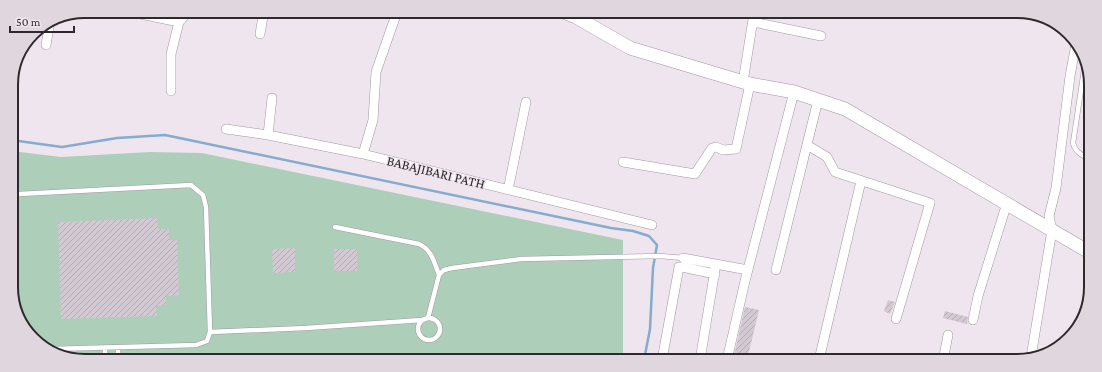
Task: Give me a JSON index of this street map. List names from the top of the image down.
{
  "streets": {
    "street": ["BABAJIBARI PATH"]
  },
  "scale_bar": "50 m"
}
